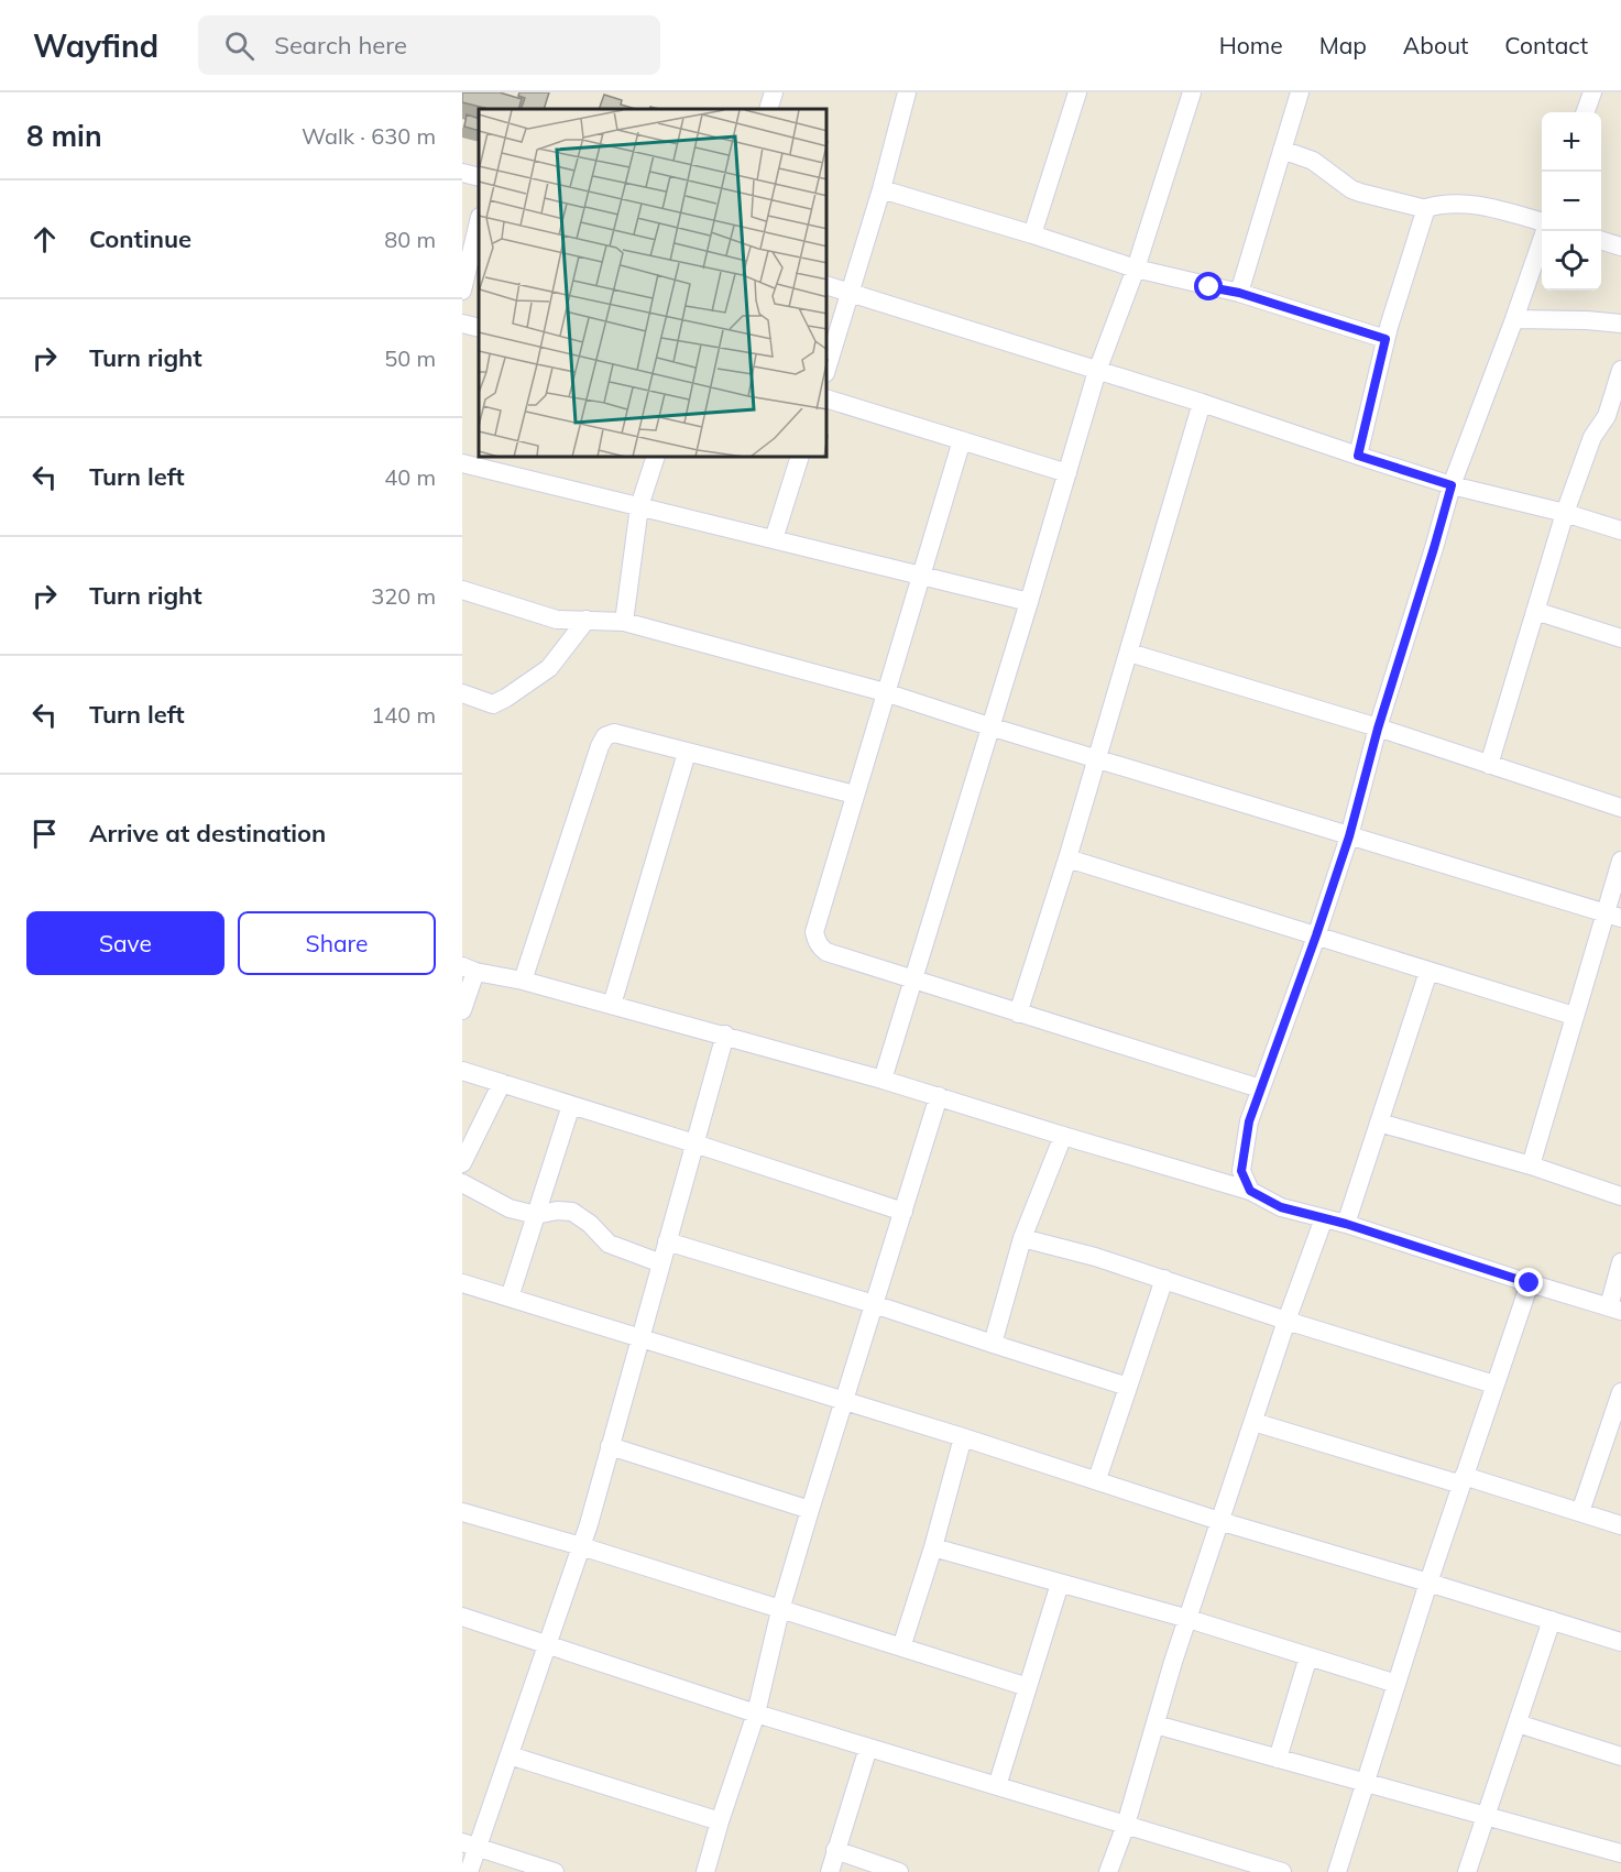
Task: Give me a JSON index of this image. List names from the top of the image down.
{
  "page": {
    "header": "Wayfind",
    "search": "Search here",
    "nav": [
      "Home",
      "Map",
      "About",
      "Contact"
    ],
    "heading": ["8 min", "Walk · 630 m"],
    "map_buttons": ["+", "−"],
    "list": [
      ["Continue", "80 m"],
      ["Turn right", "50 m"],
      ["Turn left", "40 m"],
      ["Turn right", "320 m"],
      ["Turn left", "140 m"],
      "Arrive at destination"
    ],
    "buttons": ["Save", "Share"]
  }
}
